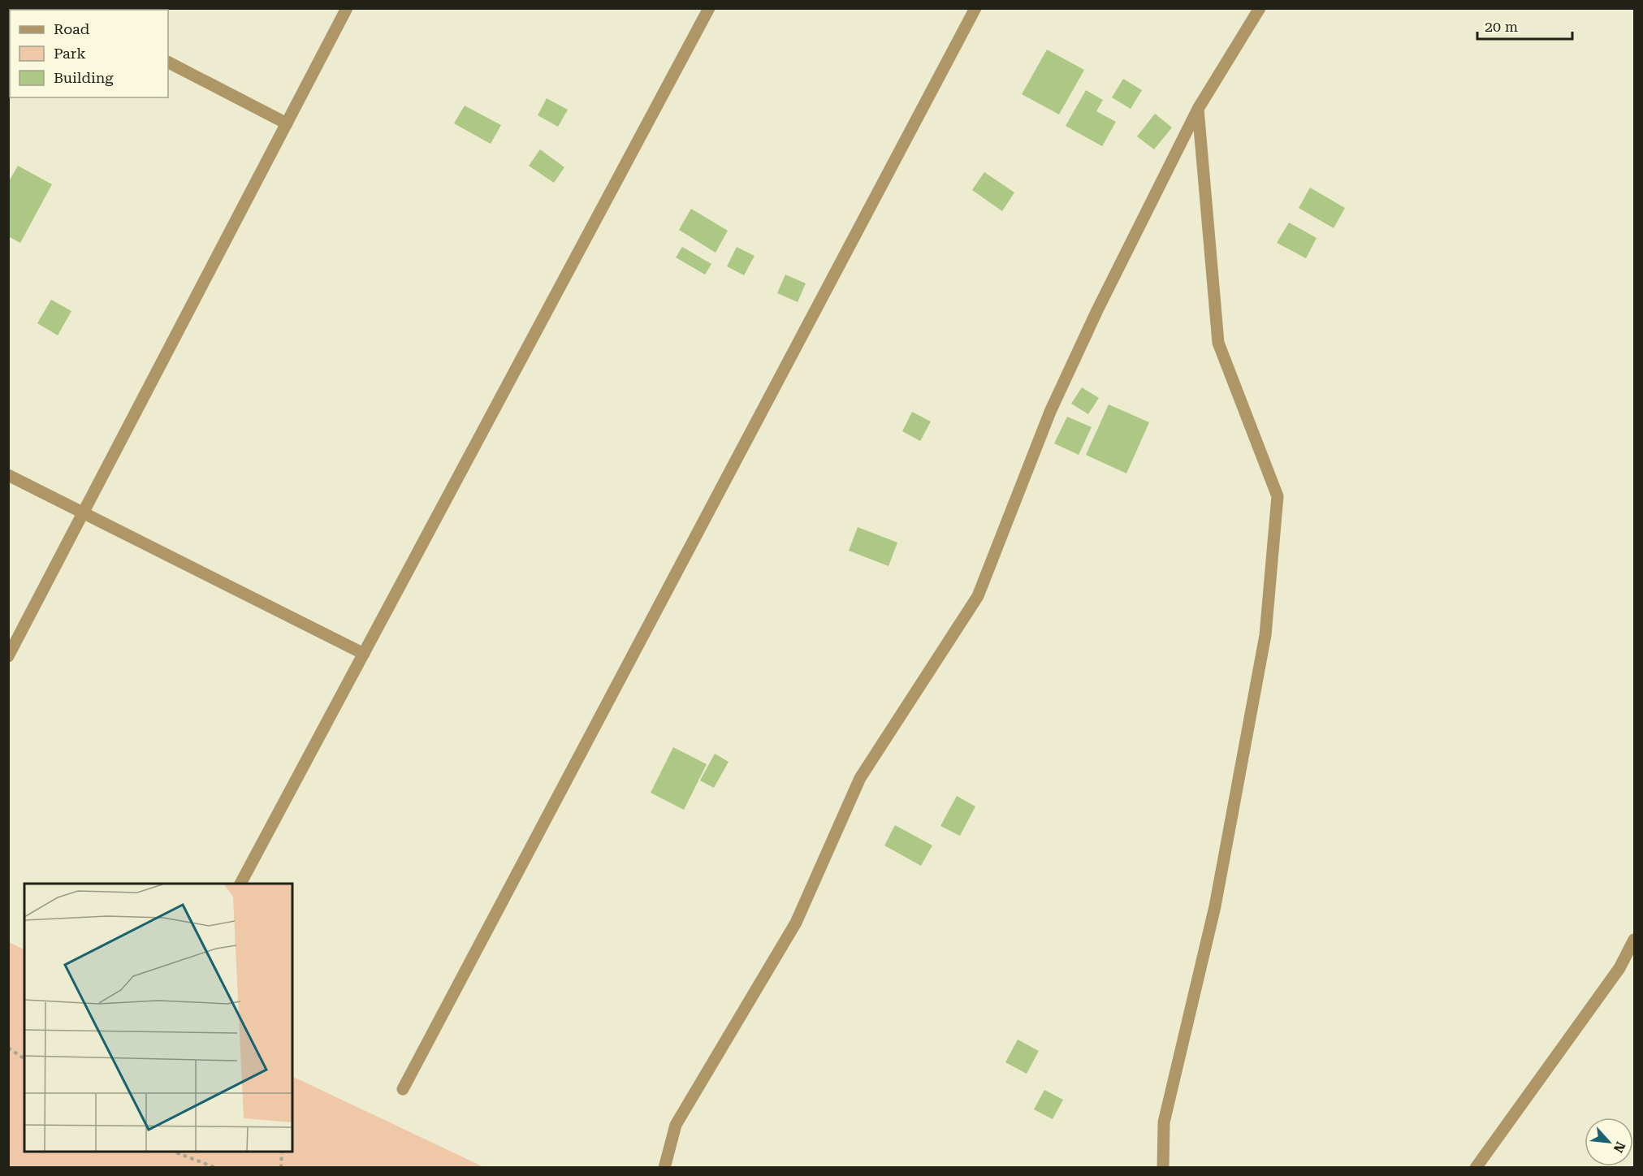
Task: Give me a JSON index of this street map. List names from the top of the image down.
{
  "legend": ["Road", "Park", "Building"],
  "scale_bar": "20 m",
  "north": "bottom right"
}
